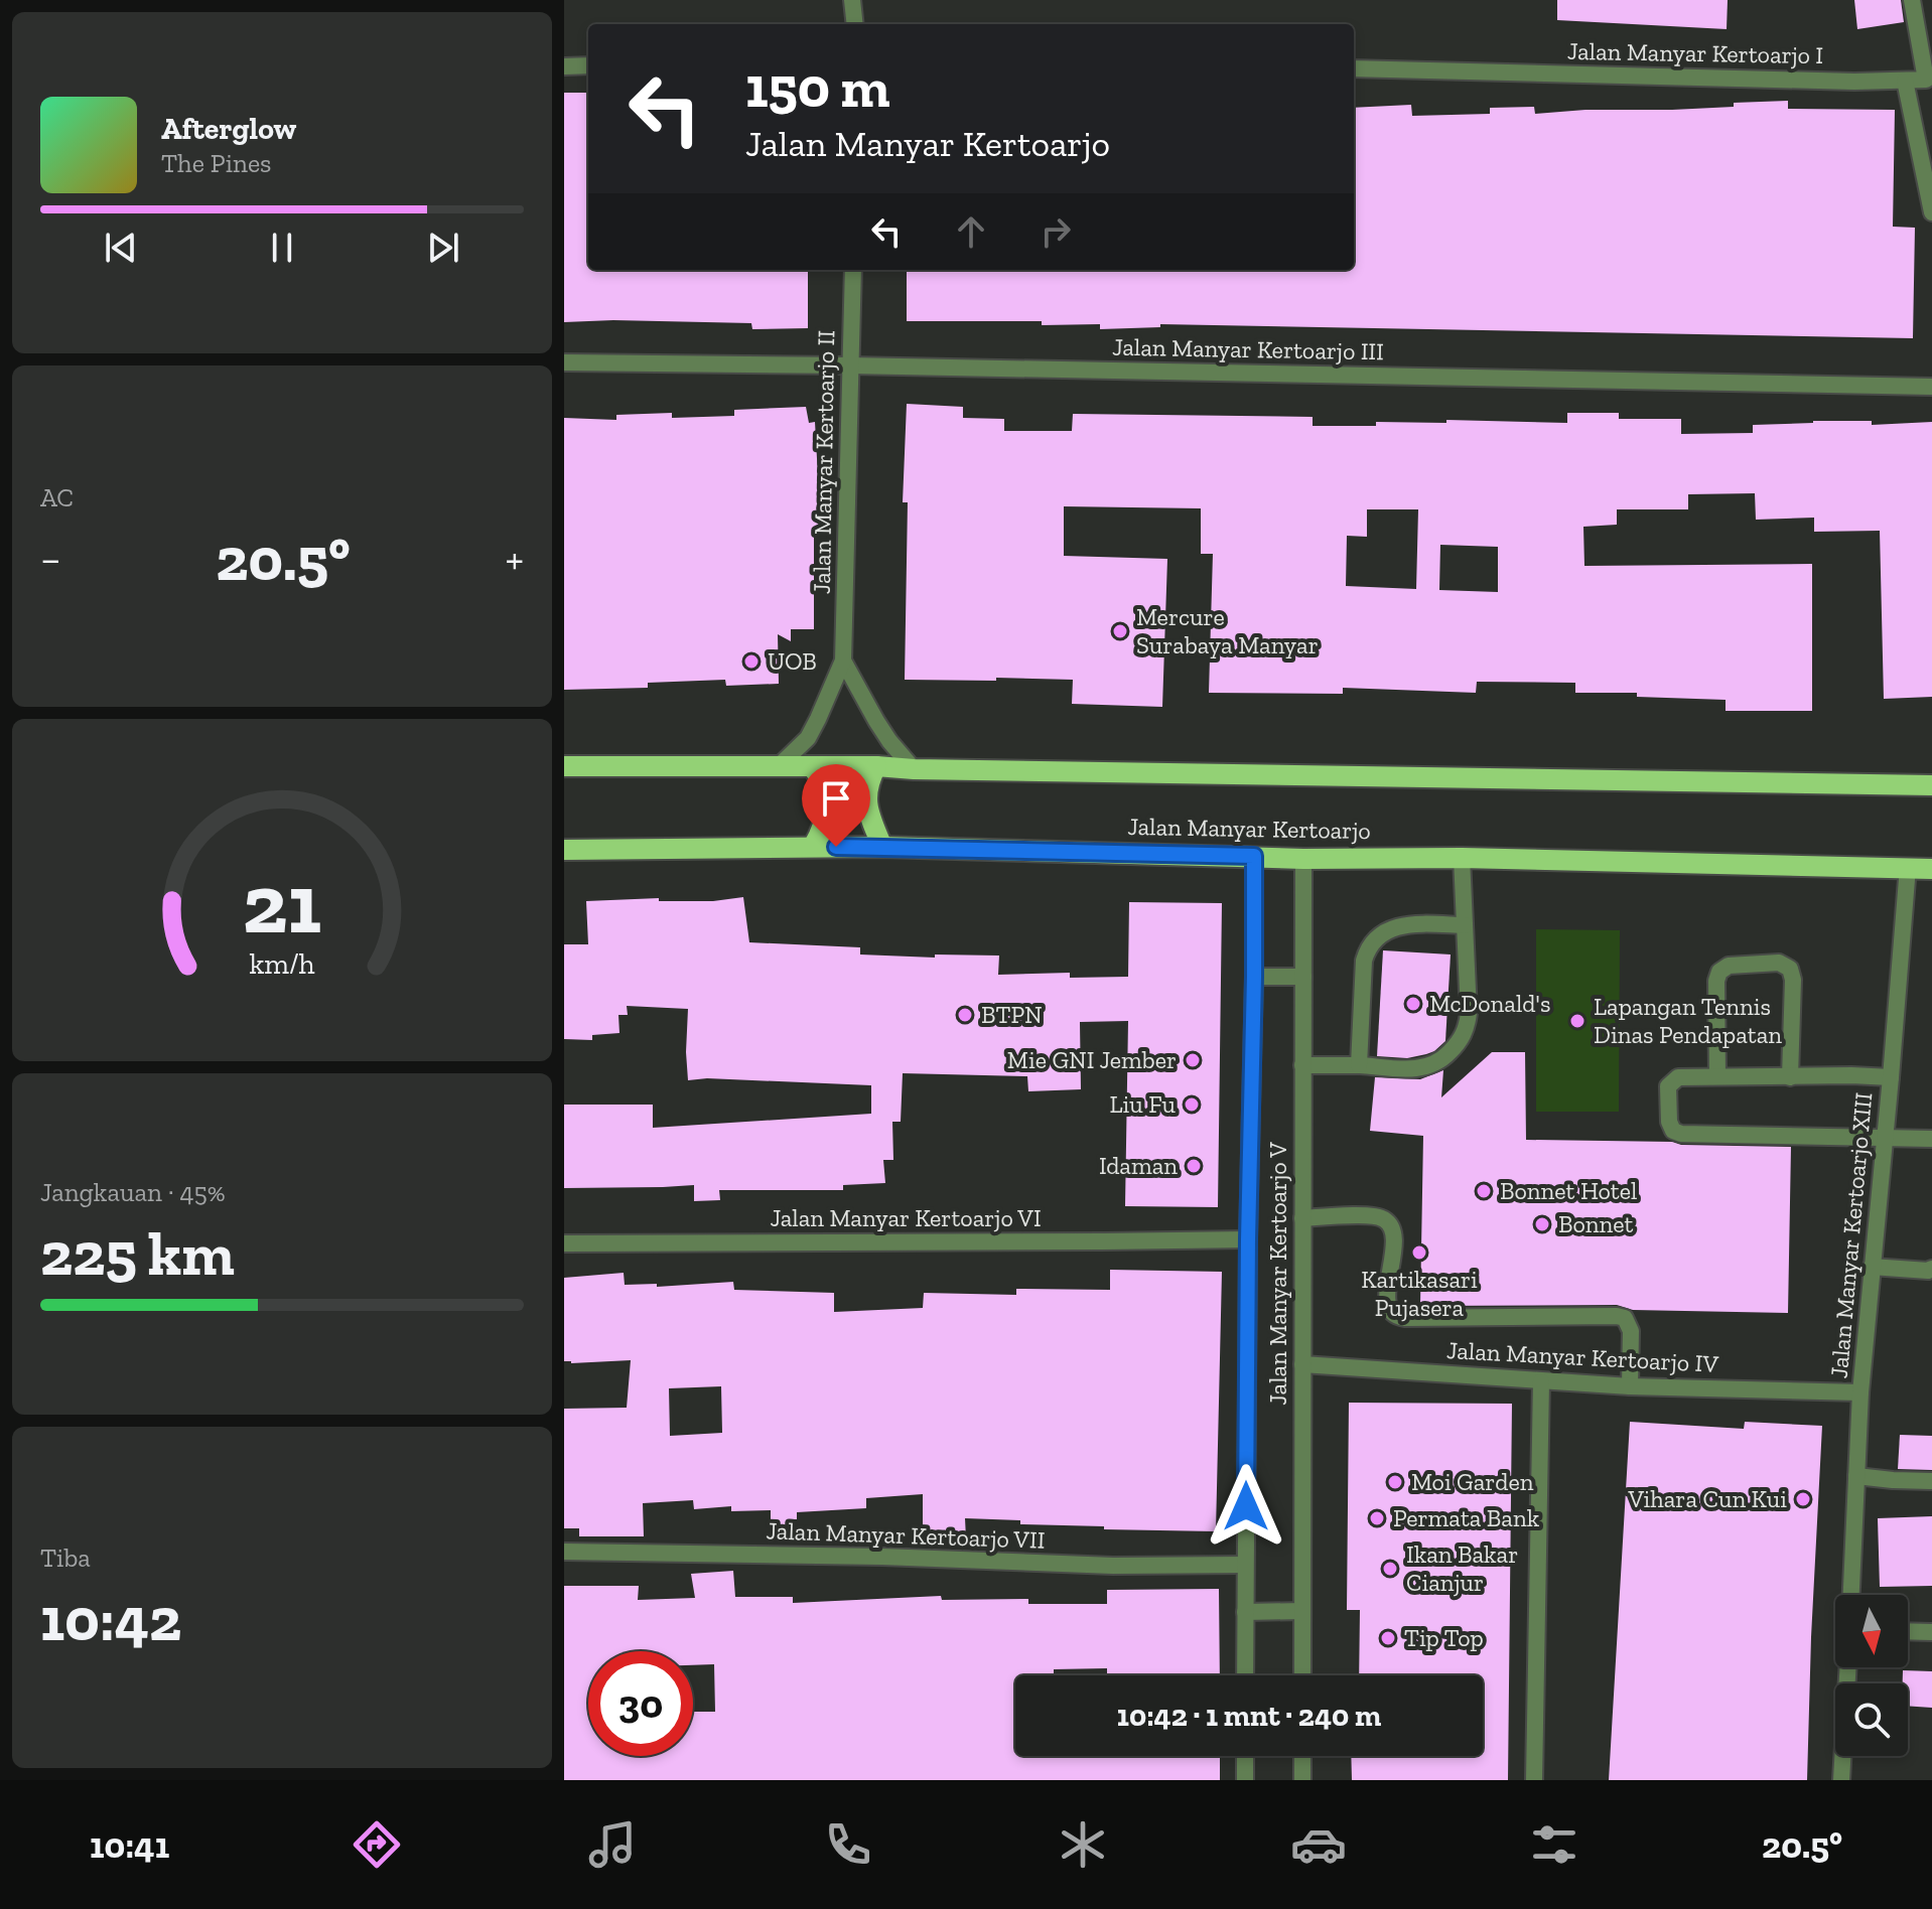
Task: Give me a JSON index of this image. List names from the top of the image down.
{
  "streets": {
    "main road": ["Jalan Manyar Kertoarjo"],
    "street": [
      "Jalan Manyar Kertoarjo I",
      "Jalan Manyar Kertoarjo III",
      "Jalan Manyar Kertoarjo II",
      "Jalan Manyar Kertoarjo VI",
      "Jalan Manyar Kertoarjo XIII",
      "Jalan Manyar Kertoarjo V",
      "Jalan Manyar Kertoarjo IV",
      "Jalan Manyar Kertoarjo VII"
    ]
  },
  "crossings": [
    ["Jalan Manyar Kertoarjo III", "Jalan Manyar Kertoarjo II"],
    ["Jalan Manyar Kertoarjo", "Jalan Manyar Kertoarjo XIII"],
    ["Jalan Manyar Kertoarjo", "Jalan Manyar Kertoarjo V"],
    ["Jalan Manyar Kertoarjo VI", "Jalan Manyar Kertoarjo V"],
    ["Jalan Manyar Kertoarjo XIII", "Jalan Manyar Kertoarjo IV"],
    ["Jalan Manyar Kertoarjo V", "Jalan Manyar Kertoarjo IV"],
    ["Jalan Manyar Kertoarjo V", "Jalan Manyar Kertoarjo VII"]
  ],
  "places": [
    "Mercure Surabaya Manyar",
    "UOB",
    "McDonald's",
    "BTPN",
    "Lapangan Tennis Dinas Pendapatan",
    "Mie GNI Jember",
    "Liu Fu",
    "Idaman",
    "Bonnet Hotel",
    "Bonnet",
    "Kartikasari Pujasera",
    "Moi Garden",
    "Vihara Cun Kui",
    "Permata Bank",
    "Ikan Bakar Cianjur",
    "Tip Top"
  ],
  "north": "bottom",
  "page": {
    "turn": ["150 m", "Jalan Manyar Kertoarjo"],
    "song": ["Afterglow", "The Pines"],
    "tile": [
      "AC",
      ["Jangkauan · 45%", "225 km"],
      ["Tiba", "10:42"]
    ],
    "heat": ["−", "20.5°", "+"],
    "limit": "30",
    "trip": "10:42 · 1 mnt · 240 m",
    "tabs": ["10:41", "20.5°"],
    "gauge": ["21", "km/h"]
  }
}
